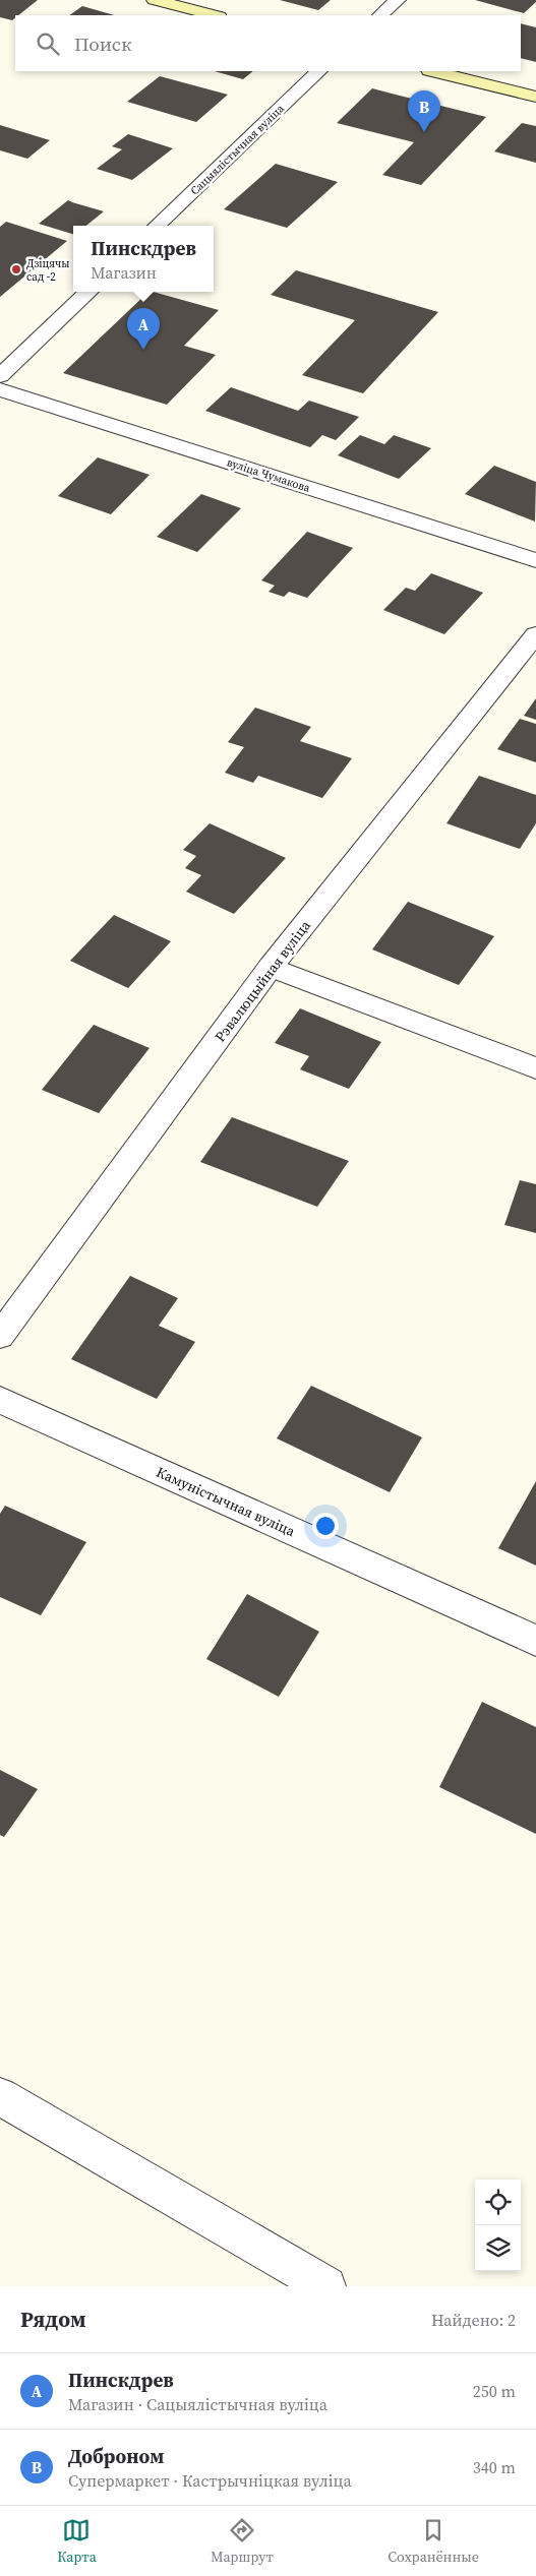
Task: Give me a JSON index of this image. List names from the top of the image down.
{
  "streets": {
    "street": [
      "Сацыялістычная вуліца",
      "вуліца Чумакова",
      "Рэвалюцыйная вуліца",
      "Камуністычная вуліца"
    ]
  },
  "places": ["Дзіцячы сад -2"],
  "page": {
    "search": "Поиск",
    "pins": ["B", "A"],
    "popup": ["Пинскдрев", "Магазин"],
    "heading": ["Рядом", "Найдено: 2"],
    "list": [
      {
        "mark": "A",
        "name": "Пинскдрев",
        "note": "Магазин · Сацыялістычная вуліца",
        "value": "250 m"
      },
      {
        "mark": "B",
        "name": "Доброном",
        "note": "Супермаркет · Кастрычніцкая вуліца",
        "value": "340 m"
      }
    ],
    "nav": ["Карта", "Маршрут", "Сохранённые"]
  }
}
